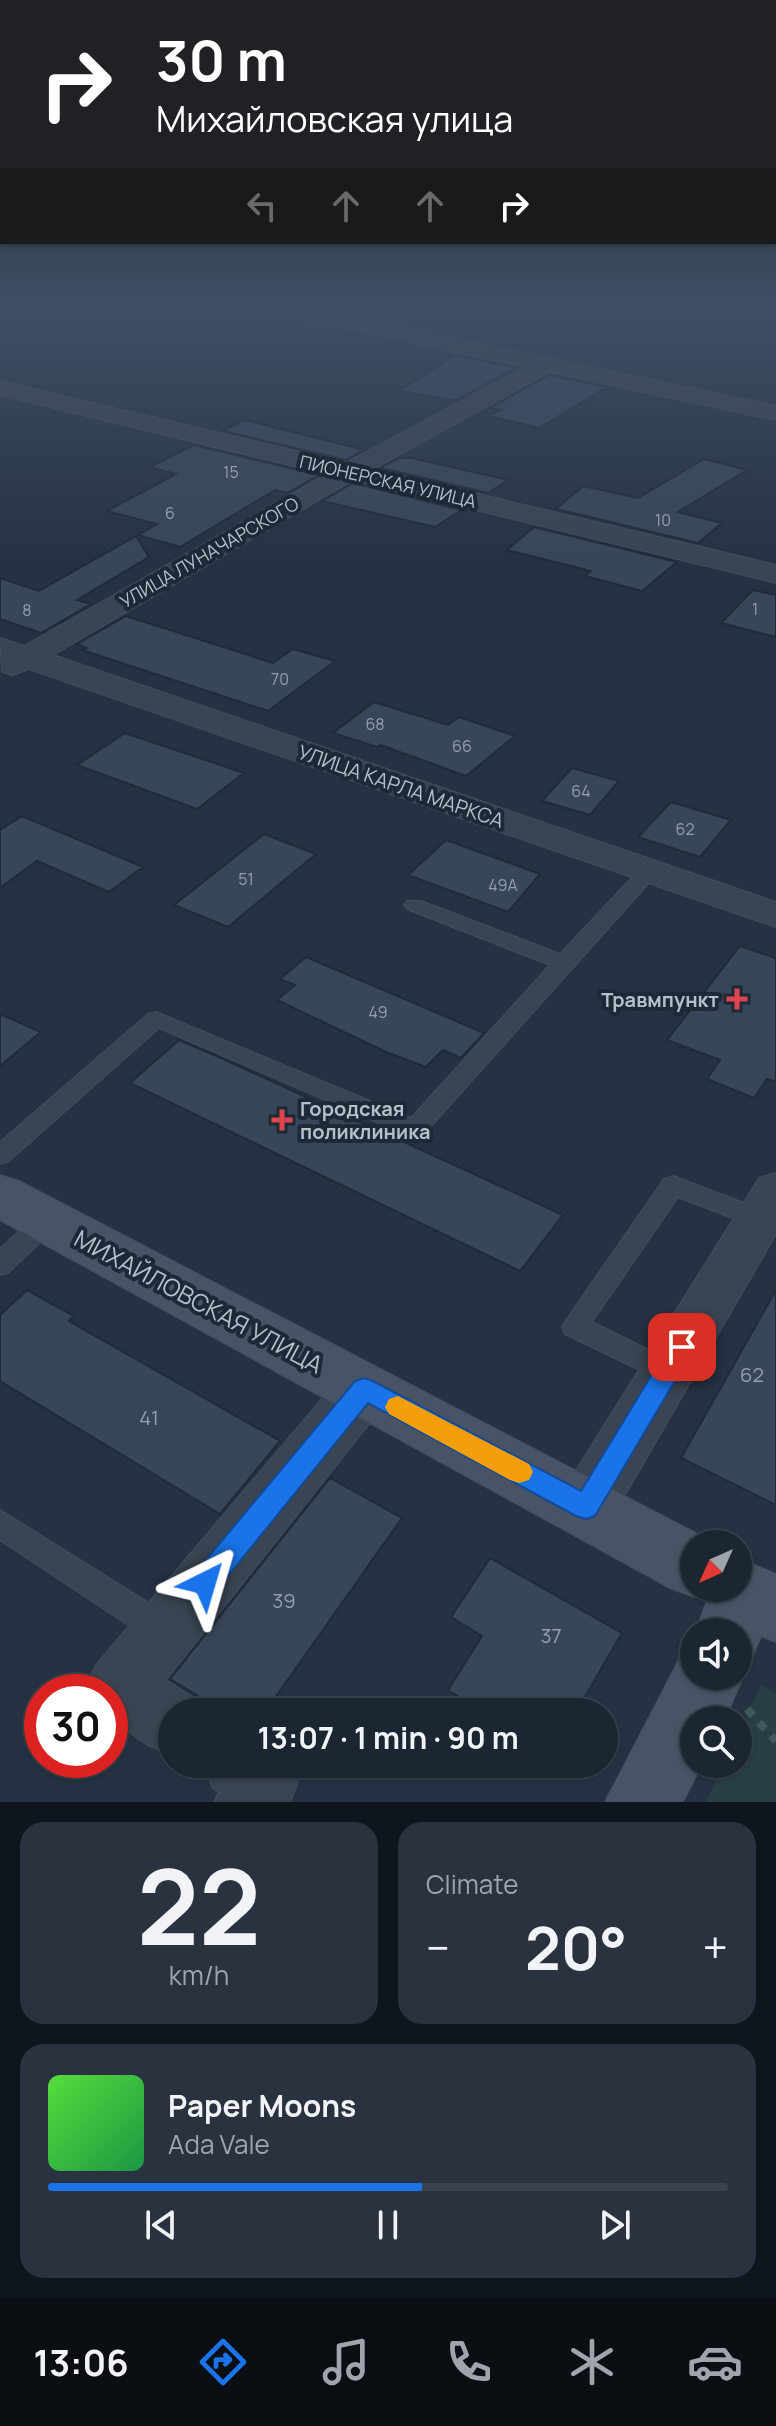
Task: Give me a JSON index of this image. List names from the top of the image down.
{
  "streets": {
    "main road": ["МИХАЙЛОВСКАЯ УЛИЦА"],
    "street": ["ПИОНЕРСКАЯ УЛИЦА", "УЛИЦА ЛУНАЧАРСКОГО", "УЛИЦА КАРЛА МАРКСА"]
  },
  "crossings": [
    ["ПИОНЕРСКАЯ УЛИЦА", "УЛИЦА ЛУНАЧАРСКОГО"],
    ["УЛИЦА ЛУНАЧАРСКОГО", "УЛИЦА КАРЛА МАРКСА"]
  ],
  "places": {
    "health": ["Травмпункт", "Городская поликлиника"]
  },
  "house_numbers": [
    "15",
    "6",
    "10",
    "1",
    "8",
    "70",
    "68",
    "66",
    "64",
    "62",
    "51",
    "49А",
    "49",
    "62",
    "41",
    "39",
    "37"
  ],
  "north": "bottom left",
  "page": {
    "turn": ["30 m", "Михайловская улица"],
    "limit": "30",
    "trip": "13:07 · 1 min · 90 m",
    "tile": [
      ["22", "km/h"],
      "Climate"
    ],
    "heat": ["−", "20°", "+"],
    "song": ["Paper Moons", "Ada Vale"],
    "tabs": "13:06"
  }
}
